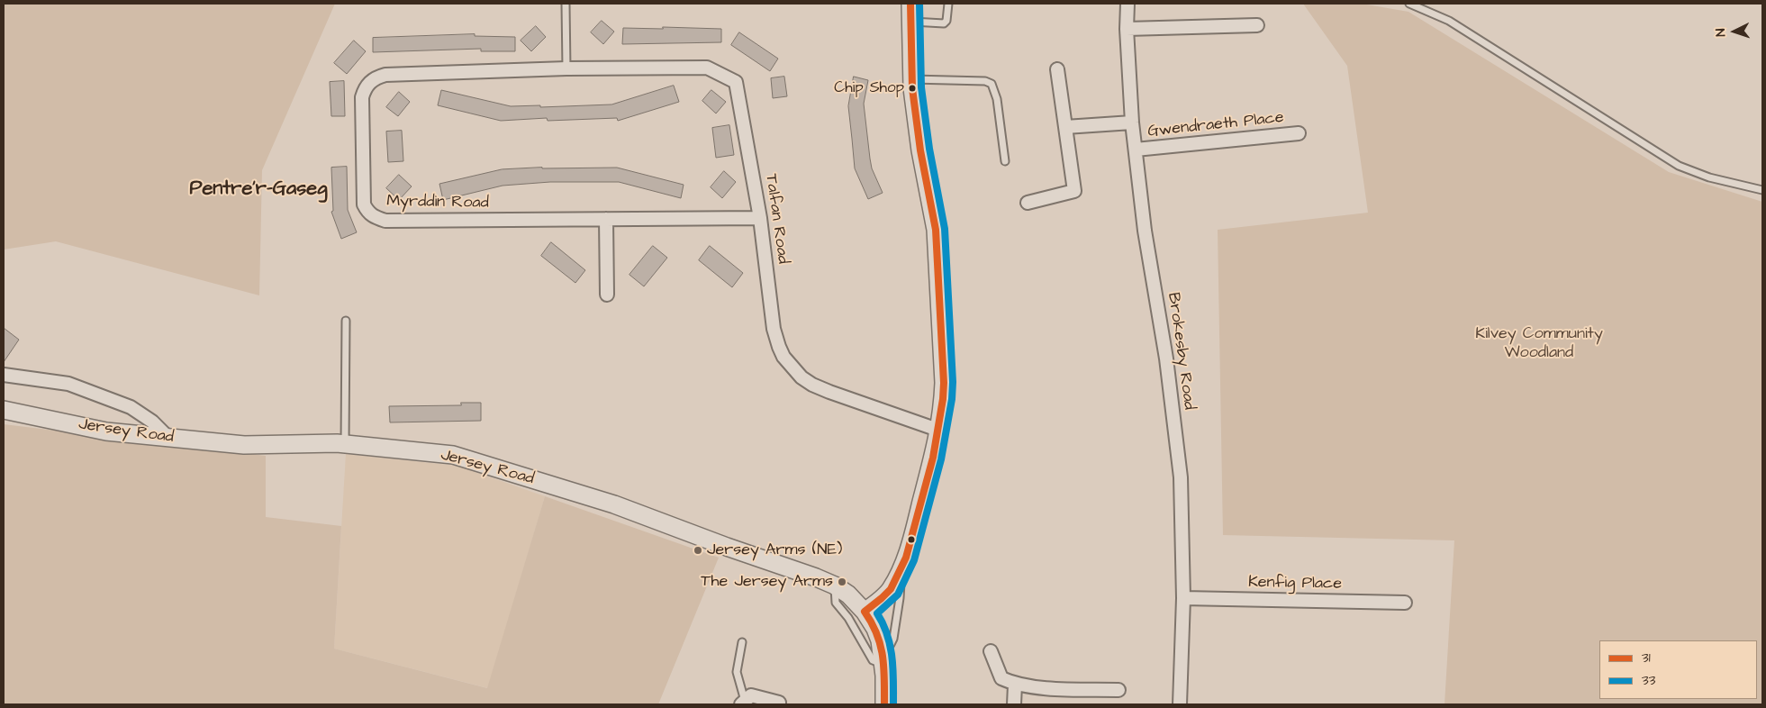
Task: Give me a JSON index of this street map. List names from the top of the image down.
{
  "streets": {
    "main road": ["Jersey Road"],
    "street": [
      "Gwendraeth Place",
      "Myrddin Road",
      "Talfan Road",
      "Brokesby Road",
      "Kenfig Place"
    ]
  },
  "crossings": [
    ["Gwendraeth Place", "Brokesby Road"],
    ["Myrddin Road", "Talfan Road"],
    ["Brokesby Road", "Kenfig Place"]
  ],
  "districts": ["Pentre'r-Gaseg"],
  "parks": ["Kilvey Community Woodland"],
  "places": ["Chip Shop", "Jersey Arms (NE)", "The Jersey Arms"],
  "lines": ["transit line 31", "transit line 33"],
  "legend": ["31", "33"],
  "north": "left"
}
